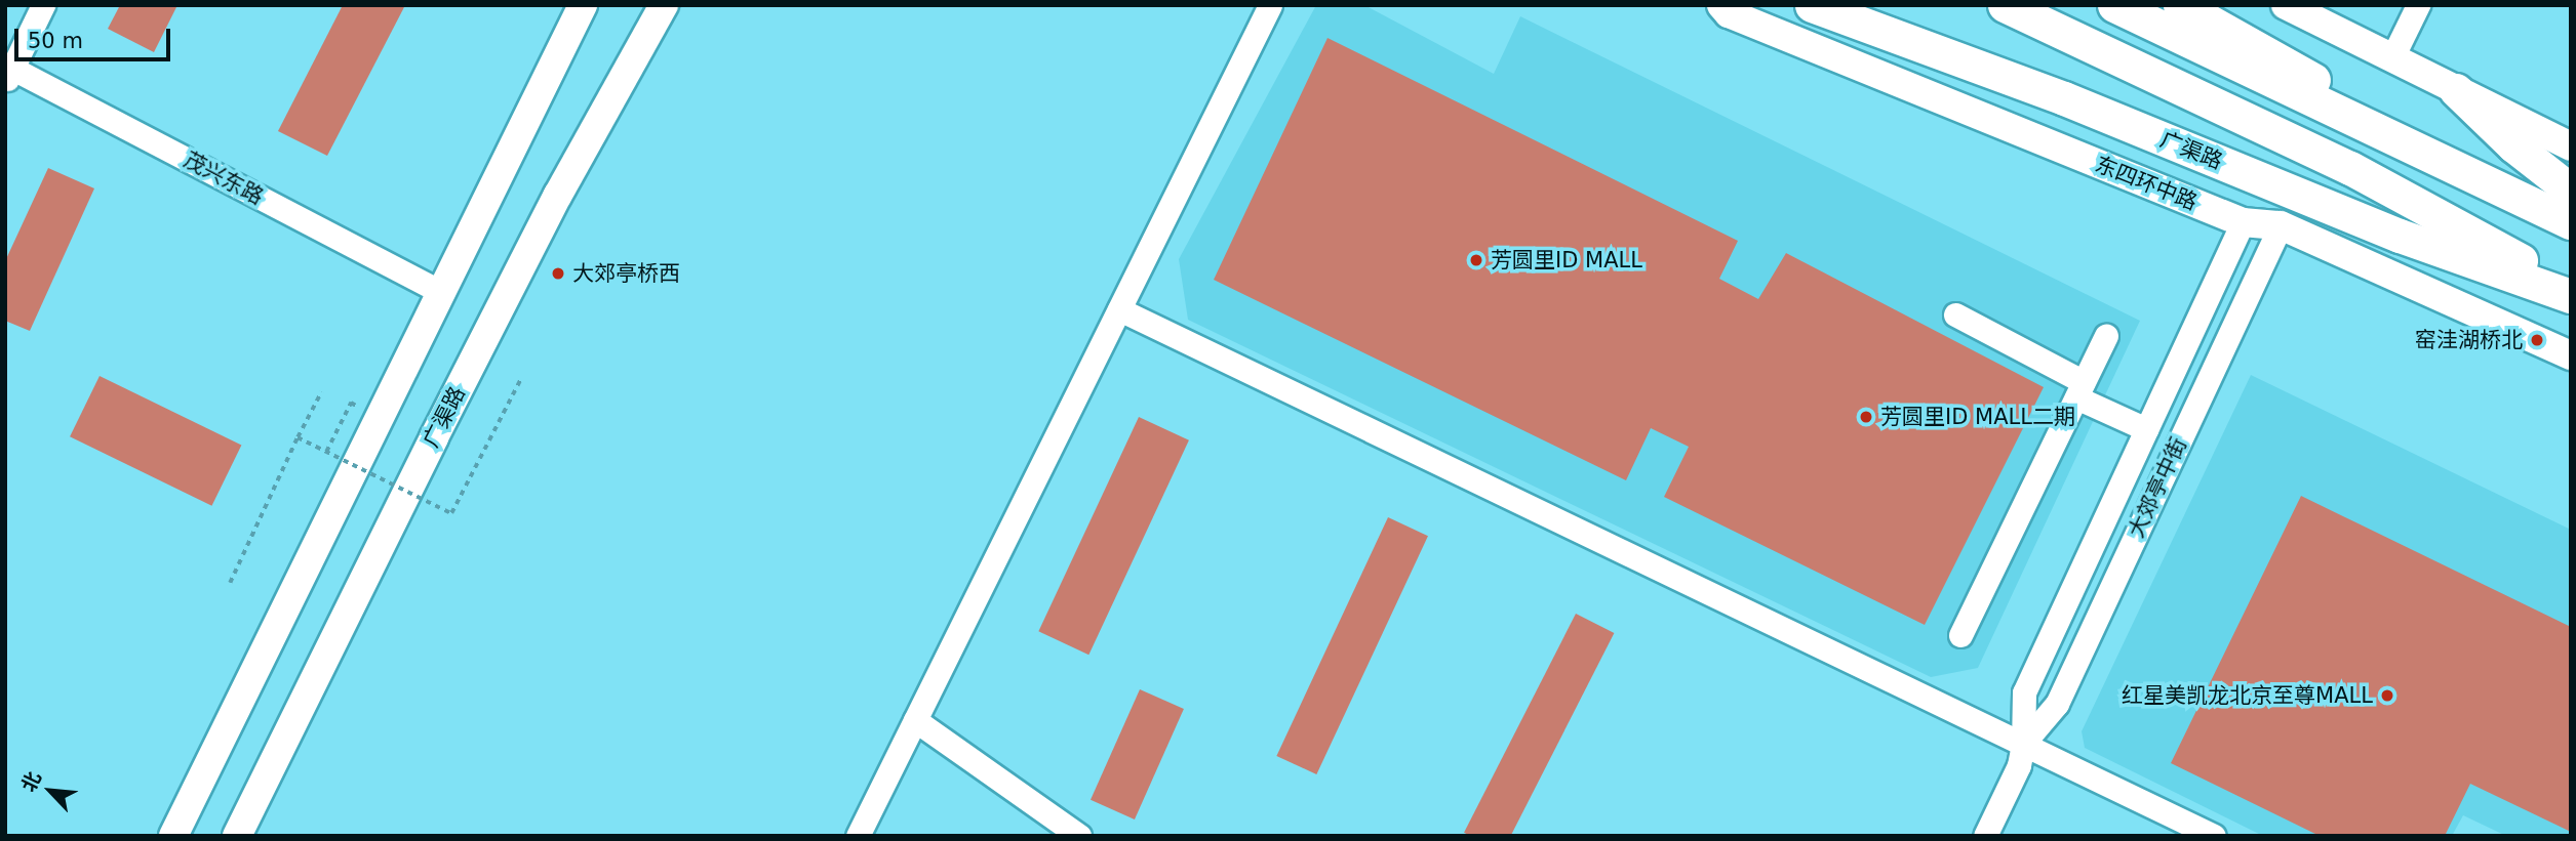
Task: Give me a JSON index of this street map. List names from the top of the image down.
{
  "streets": {
    "highway": ["广渠路"],
    "main road": ["东四环中路"],
    "street": ["茂兴东路", "大郊亭中街"]
  },
  "crossings": [
    ["东四环中路", "大郊亭中街"]
  ],
  "places": [
    "芳圆里ID MALL",
    "大郊亭桥西",
    "窑洼湖桥北",
    "芳圆里ID MALL二期",
    "红星美凯龙北京至尊MALL"
  ],
  "scale_bar": "50 m",
  "north": "top left"
}
